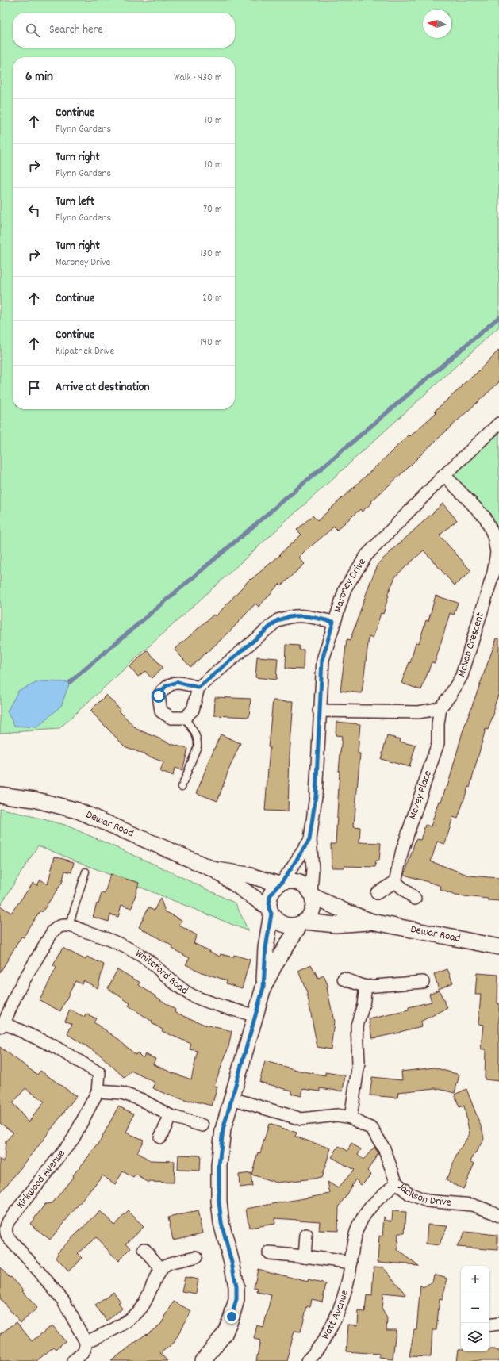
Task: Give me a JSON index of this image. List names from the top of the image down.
{
  "streets": {
    "street": [
      "Maroney Drive",
      "McNab Crescent",
      "McVey Place",
      "Dewar Road",
      "Whiteford Road",
      "Kirkwood Avenue",
      "Jackson Drive",
      "Watt Avenue"
    ]
  },
  "crossings": [
    ["Maroney Drive", "McNab Crescent"],
    ["Maroney Drive", "Dewar Road"],
    ["McNab Crescent", "McVey Place"],
    ["Jackson Drive", "Watt Avenue"]
  ],
  "north": "left",
  "page": {
    "search": "Search here",
    "heading": ["6 min", "Walk · 430 m"],
    "list": [
      ["Continue", "Flynn Gardens", "10 m"],
      ["Turn right", "Flynn Gardens", "10 m"],
      ["Turn left", "Flynn Gardens", "70 m"],
      ["Turn right", "Maroney Drive", "130 m"],
      ["Continue", "20 m"],
      ["Continue", "Kilpatrick Drive", "190 m"],
      "Arrive at destination"
    ],
    "map_buttons": ["+", "−"]
  }
}
